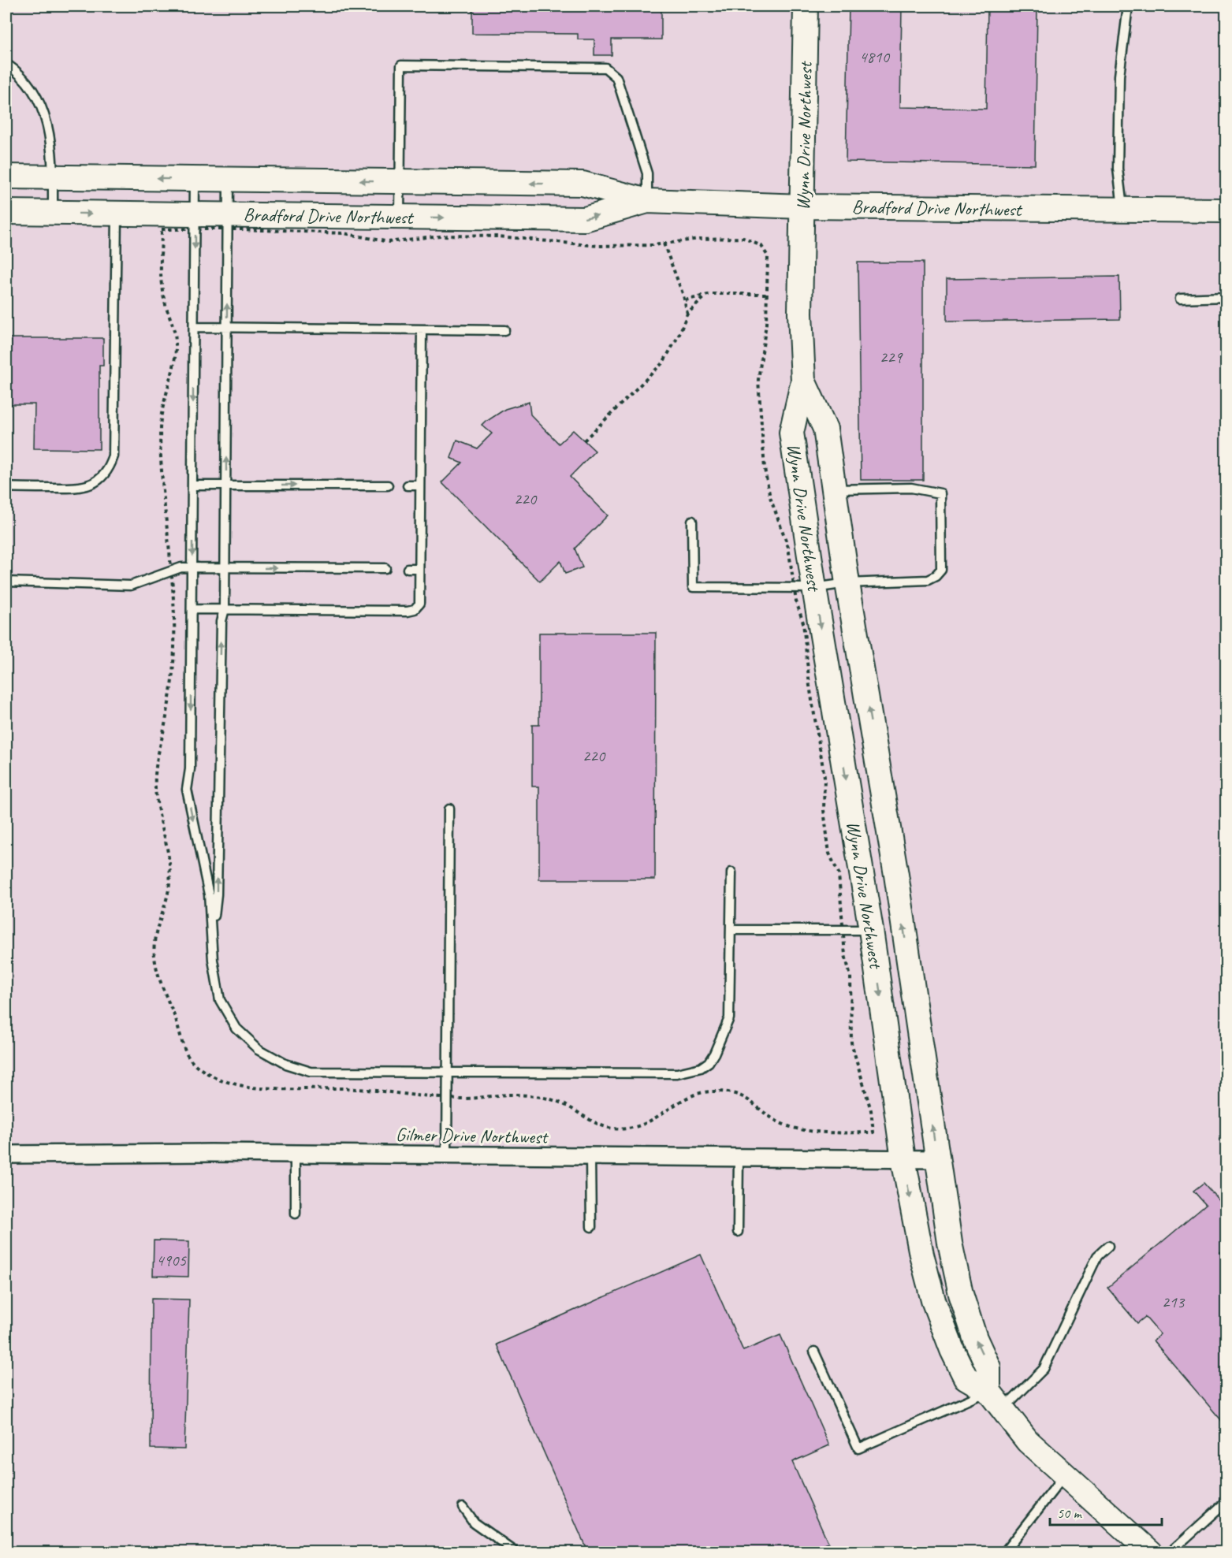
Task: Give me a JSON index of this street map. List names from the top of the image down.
{
  "streets": {
    "street": ["Wynn Drive Northwest", "Bradford Drive Northwest", "Gilmer Drive Northwest"]
  },
  "crossings": [
    ["Wynn Drive Northwest", "Bradford Drive Northwest"],
    ["Wynn Drive Northwest", "Gilmer Drive Northwest"]
  ],
  "house_numbers": [
    "4810",
    "229",
    "220",
    "220",
    "4905",
    "213"
  ],
  "scale_bar": "50 m"
}
